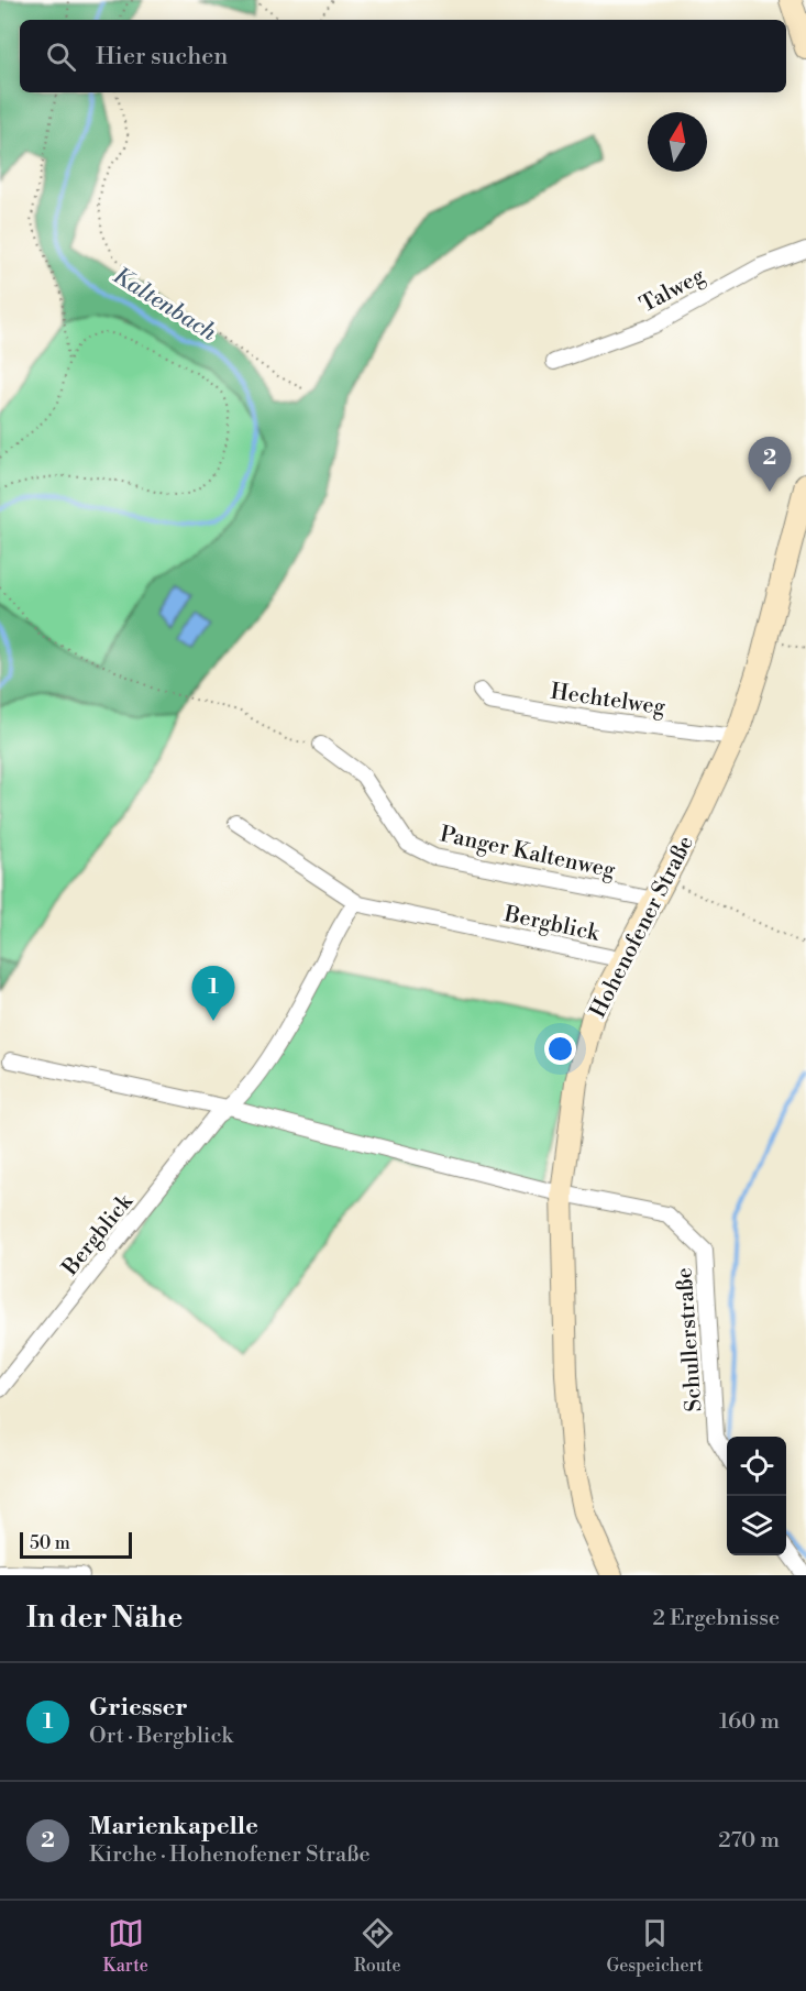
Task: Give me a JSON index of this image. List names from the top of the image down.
{
  "streets": {
    "main road": ["Hohenofener Straße"],
    "street": [
      "Talweg",
      "Hechtelweg",
      "Panger Kaltenweg",
      "Bergblick",
      "Schullerstraße"
    ]
  },
  "crossings": [
    ["Hechtelweg", "Hohenofener Straße"],
    ["Panger Kaltenweg", "Hohenofener Straße"],
    ["Bergblick", "Hohenofener Straße"],
    ["Hohenofener Straße", "Schullerstraße"]
  ],
  "water": ["Kaltenbach"],
  "scale_bar": "50 m",
  "north": "top",
  "page": {
    "search": "Hier suchen",
    "pins": ["2", "1"],
    "scale": "50 m",
    "heading": ["In der Nähe", "2 Ergebnisse"],
    "list": [
      {
        "mark": "1",
        "name": "Griesser",
        "note": "Ort · Bergblick",
        "value": "160 m"
      },
      {
        "mark": "2",
        "name": "Marienkapelle",
        "note": "Kirche · Hohenofener Straße",
        "value": "270 m"
      }
    ],
    "nav": ["Karte", "Route", "Gespeichert"]
  }
}
